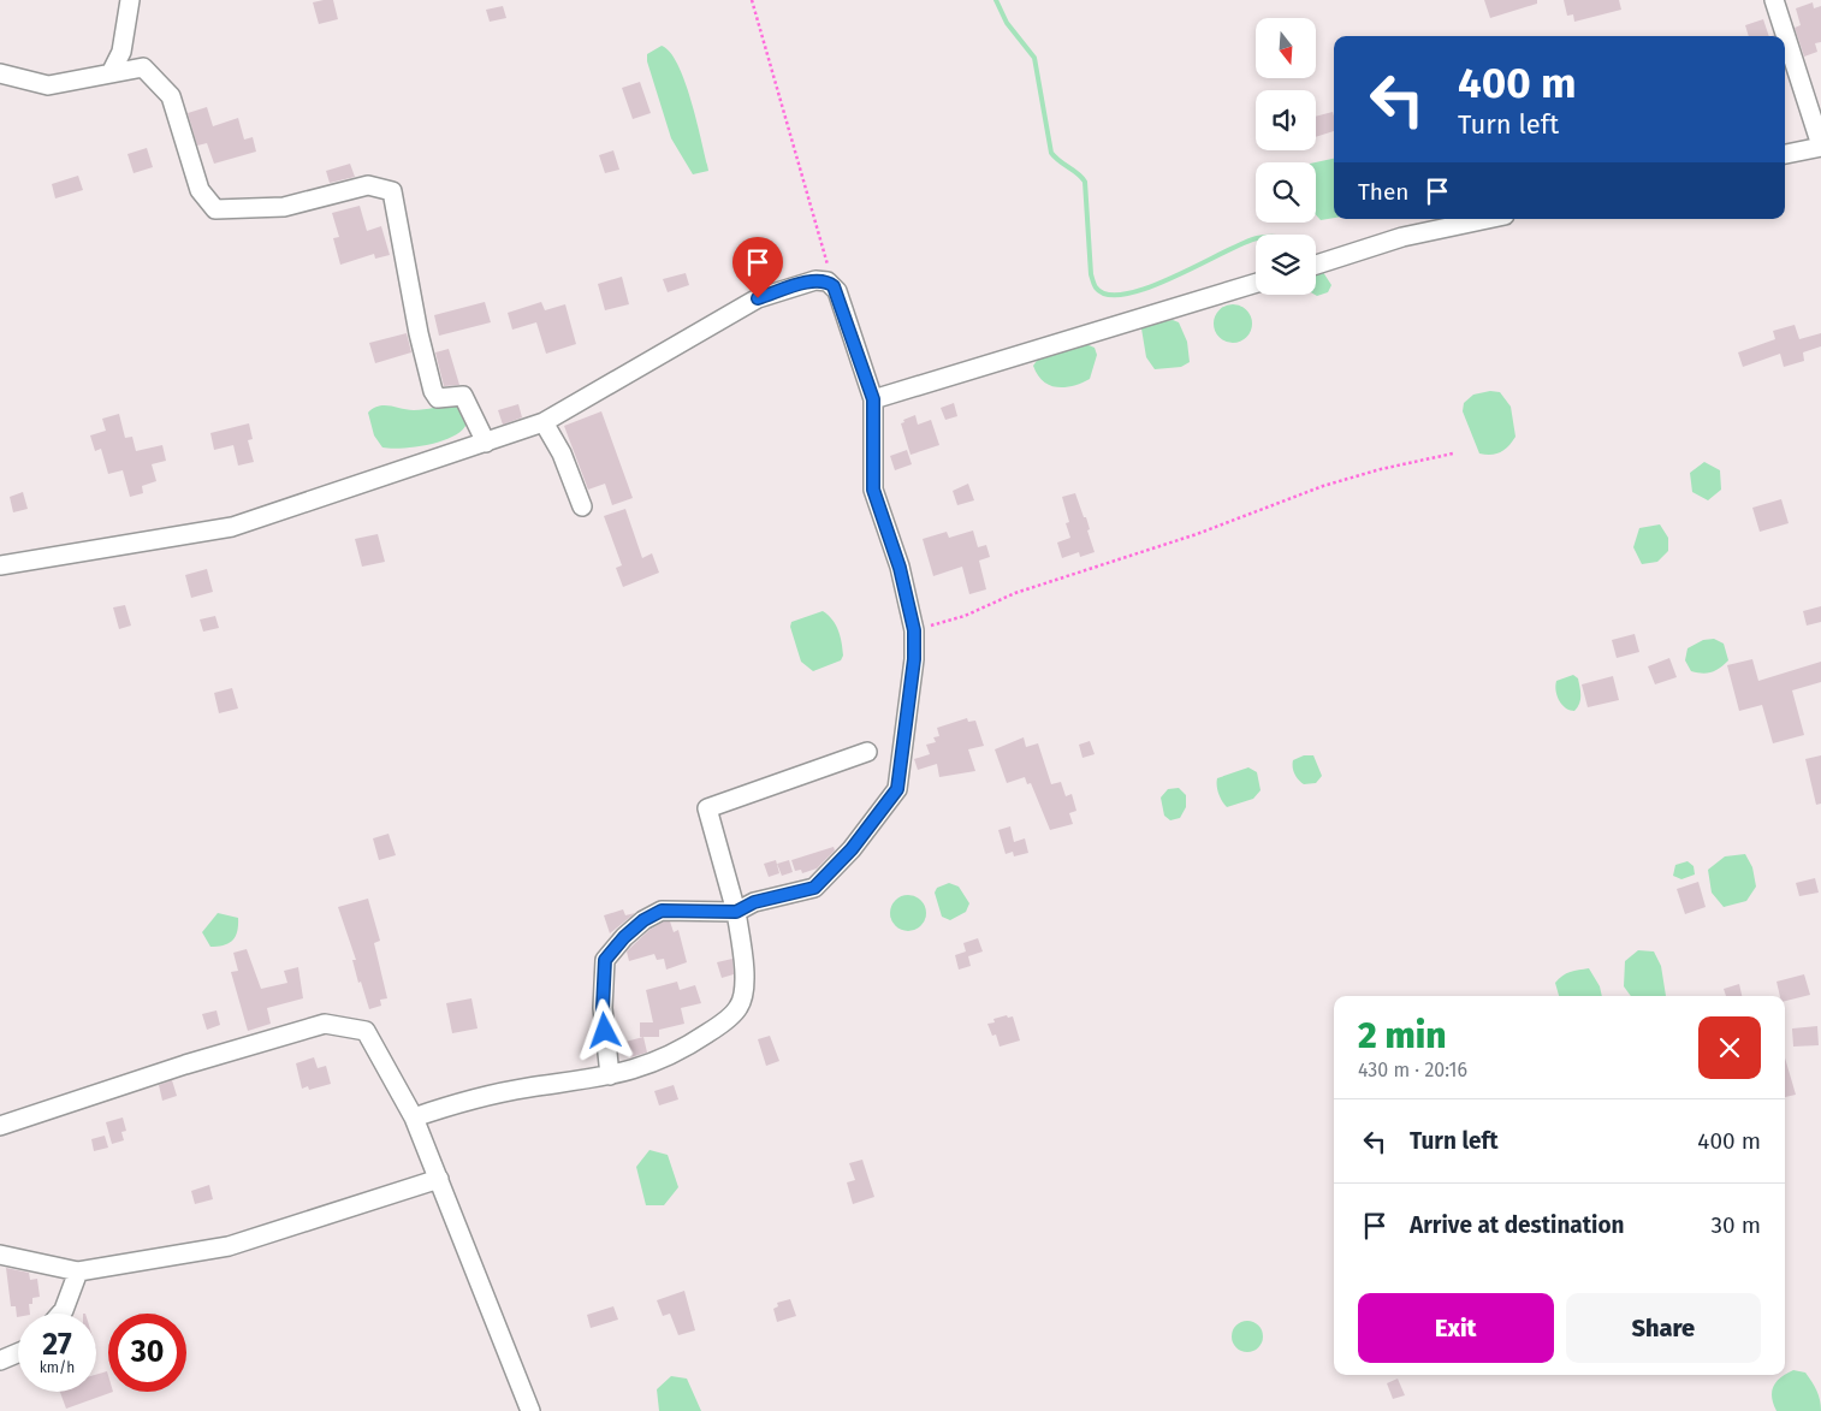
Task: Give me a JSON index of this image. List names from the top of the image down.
{
  "north": "bottom",
  "page": {
    "turn": ["400 m", "Turn left"],
    "then": "Then",
    "heading": ["2 min", "430 m · 20:16"],
    "list": [
      {
        "name": "Turn left",
        "value": "400 m"
      },
      {
        "name": "Arrive at destination",
        "value": "30 m"
      }
    ],
    "buttons": ["Exit", "Share"],
    "speed": "27 km/h",
    "limit": "30"
  }
}
